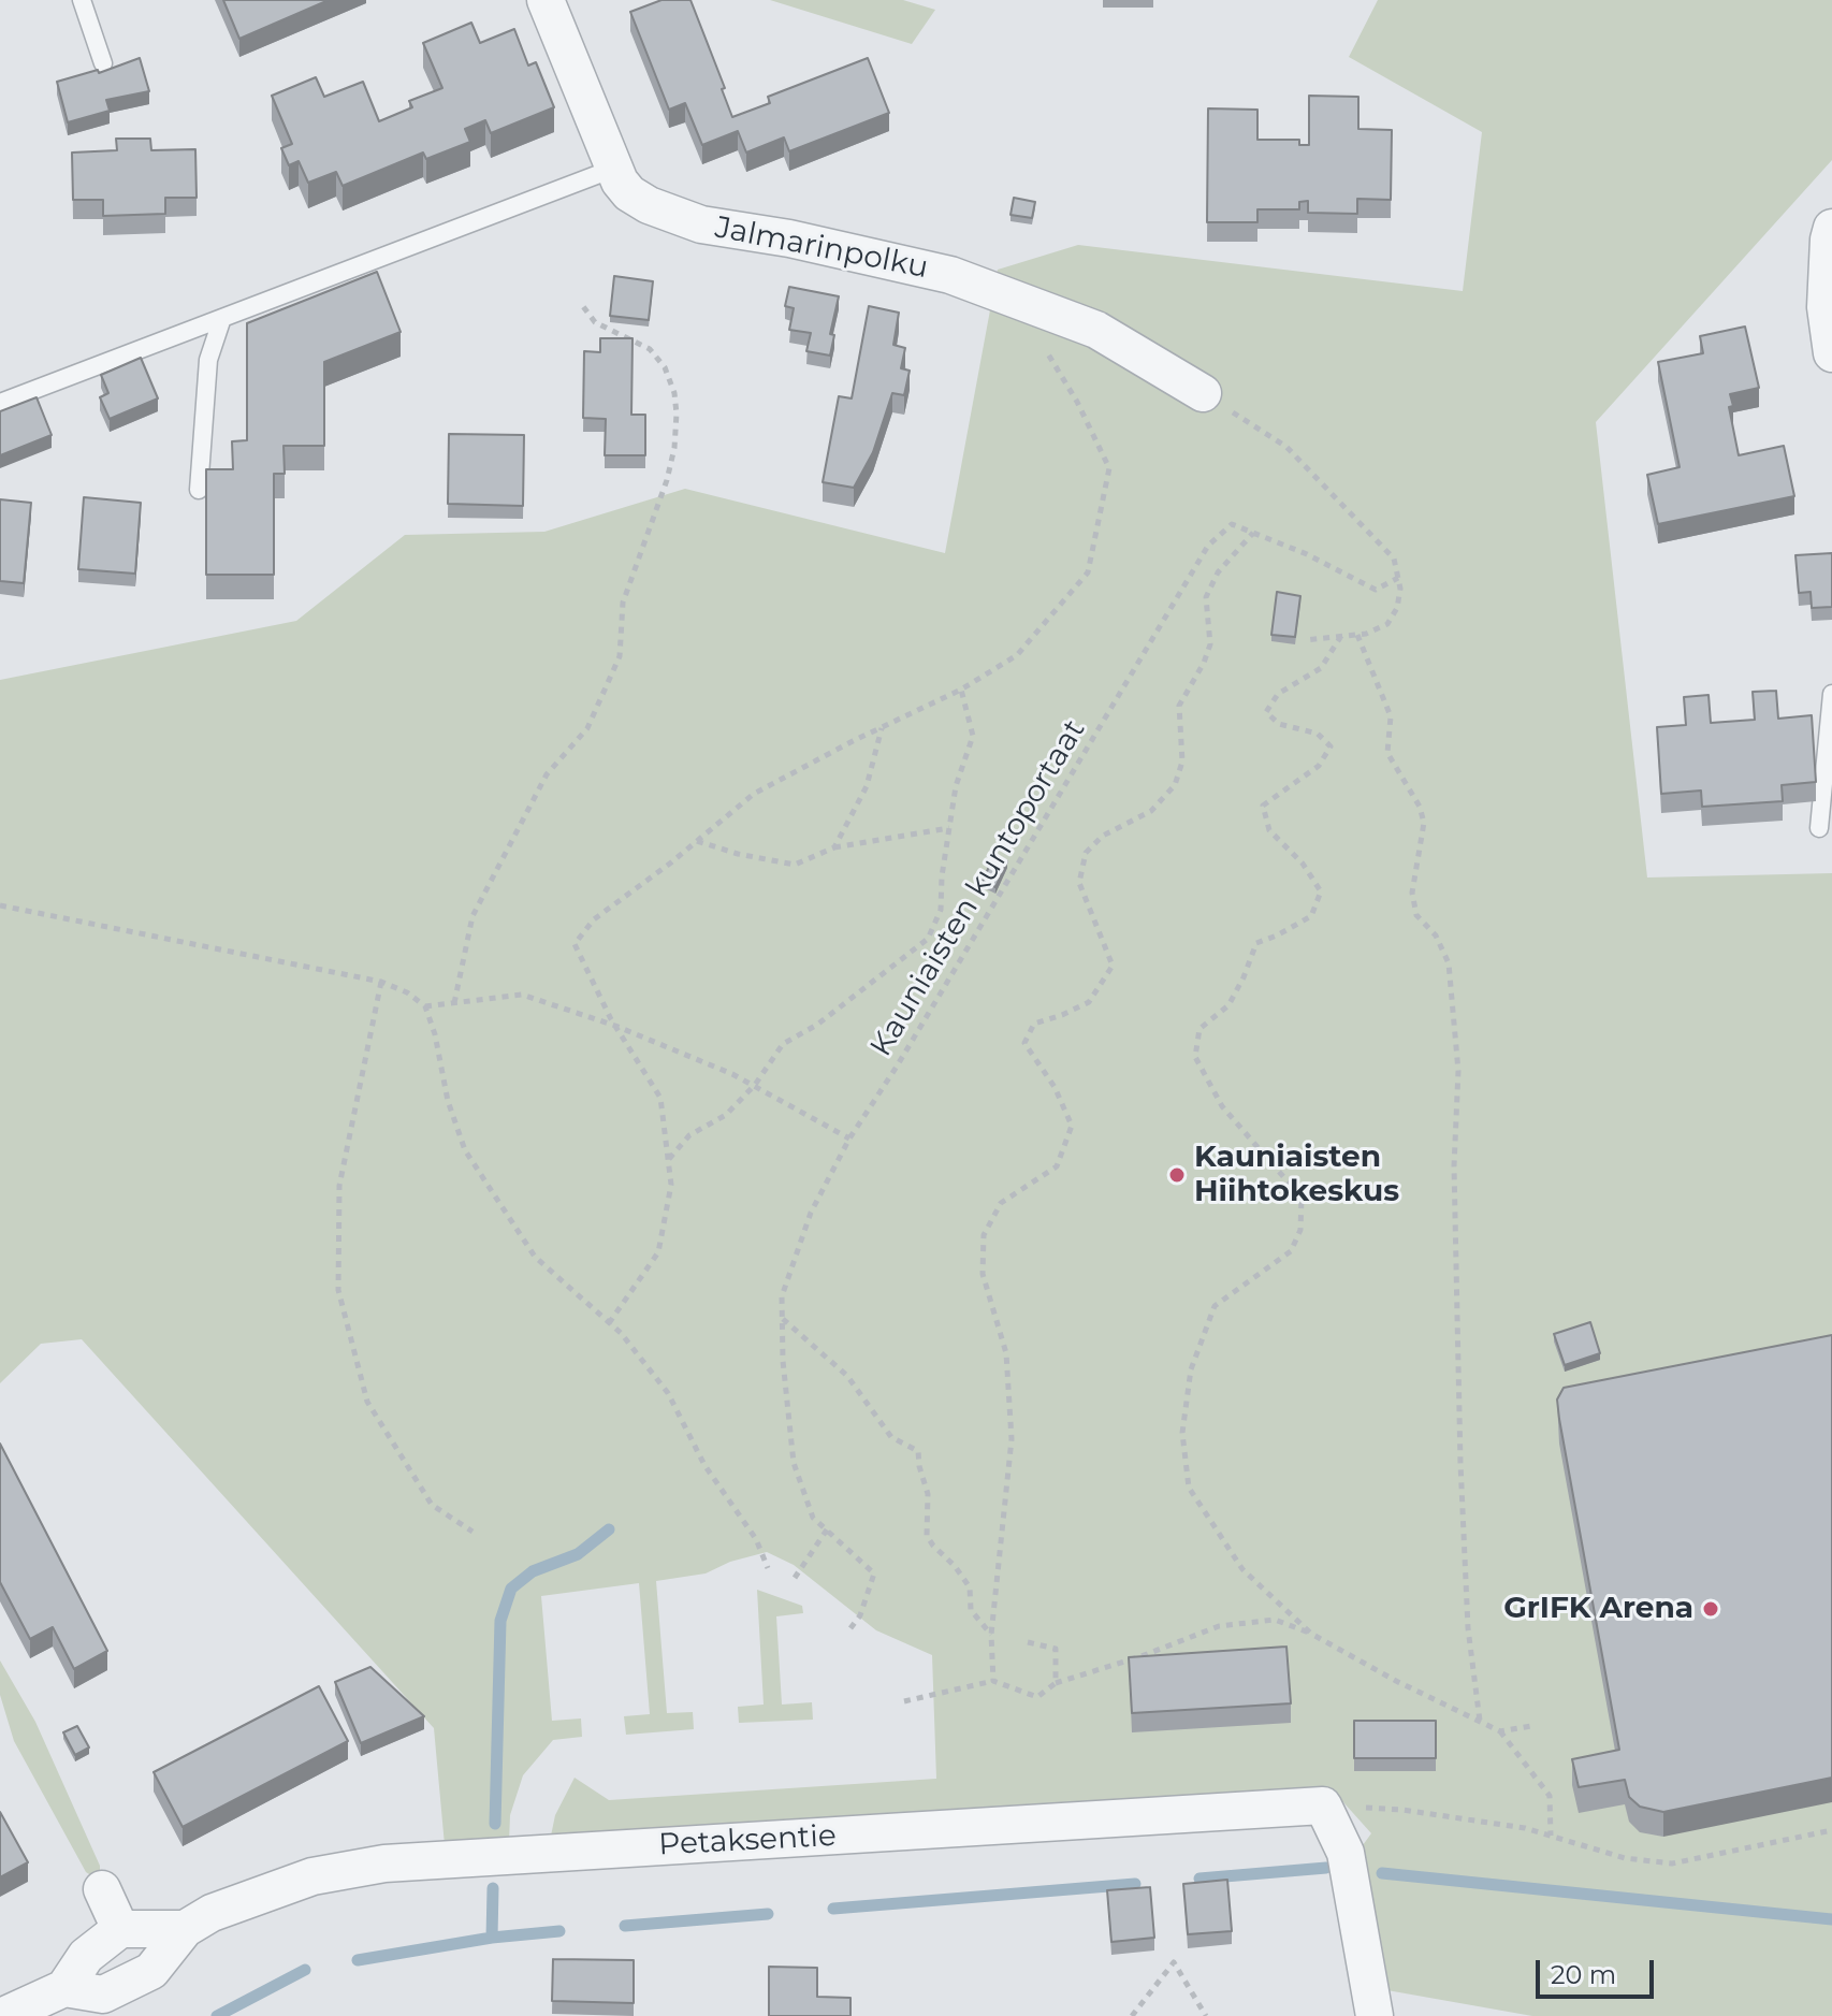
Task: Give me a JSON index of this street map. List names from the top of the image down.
{
  "streets": {
    "street": ["Jalmarinpolku", "Petaksentie"],
    "path": ["Kauniaisten kuntoportaat"]
  },
  "places": ["Kauniaisten Hiihtokeskus", "GrIFK Arena"],
  "scale_bar": "20 m"
}
